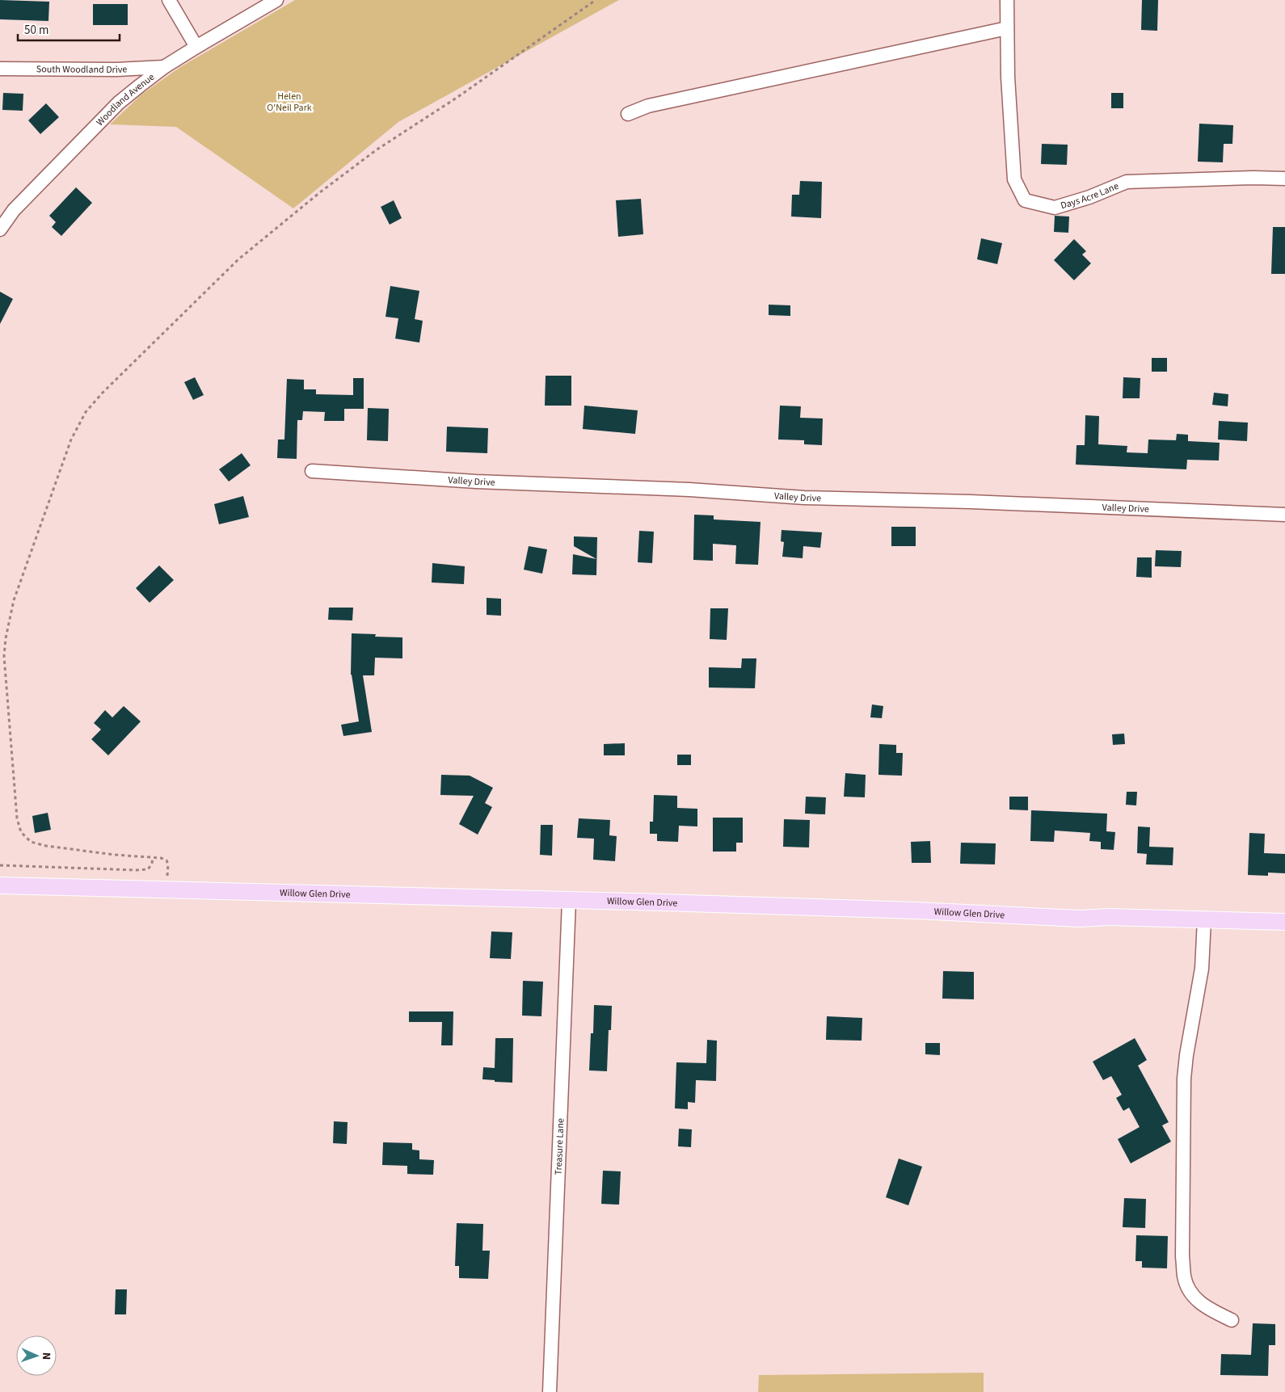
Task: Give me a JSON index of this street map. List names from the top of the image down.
{
  "streets": {
    "main road": ["Willow Glen Drive"],
    "street": [
      "South Woodland Drive",
      "Woodland Avenue",
      "Days Acre Lane",
      "Valley Drive",
      "Treasure Lane"
    ]
  },
  "crossings": [
    ["South Woodland Drive", "Woodland Avenue"],
    ["Willow Glen Drive", "Treasure Lane"]
  ],
  "parks": ["Helen O'Neil Park"],
  "scale_bar": "50 m",
  "north": "right"
}
